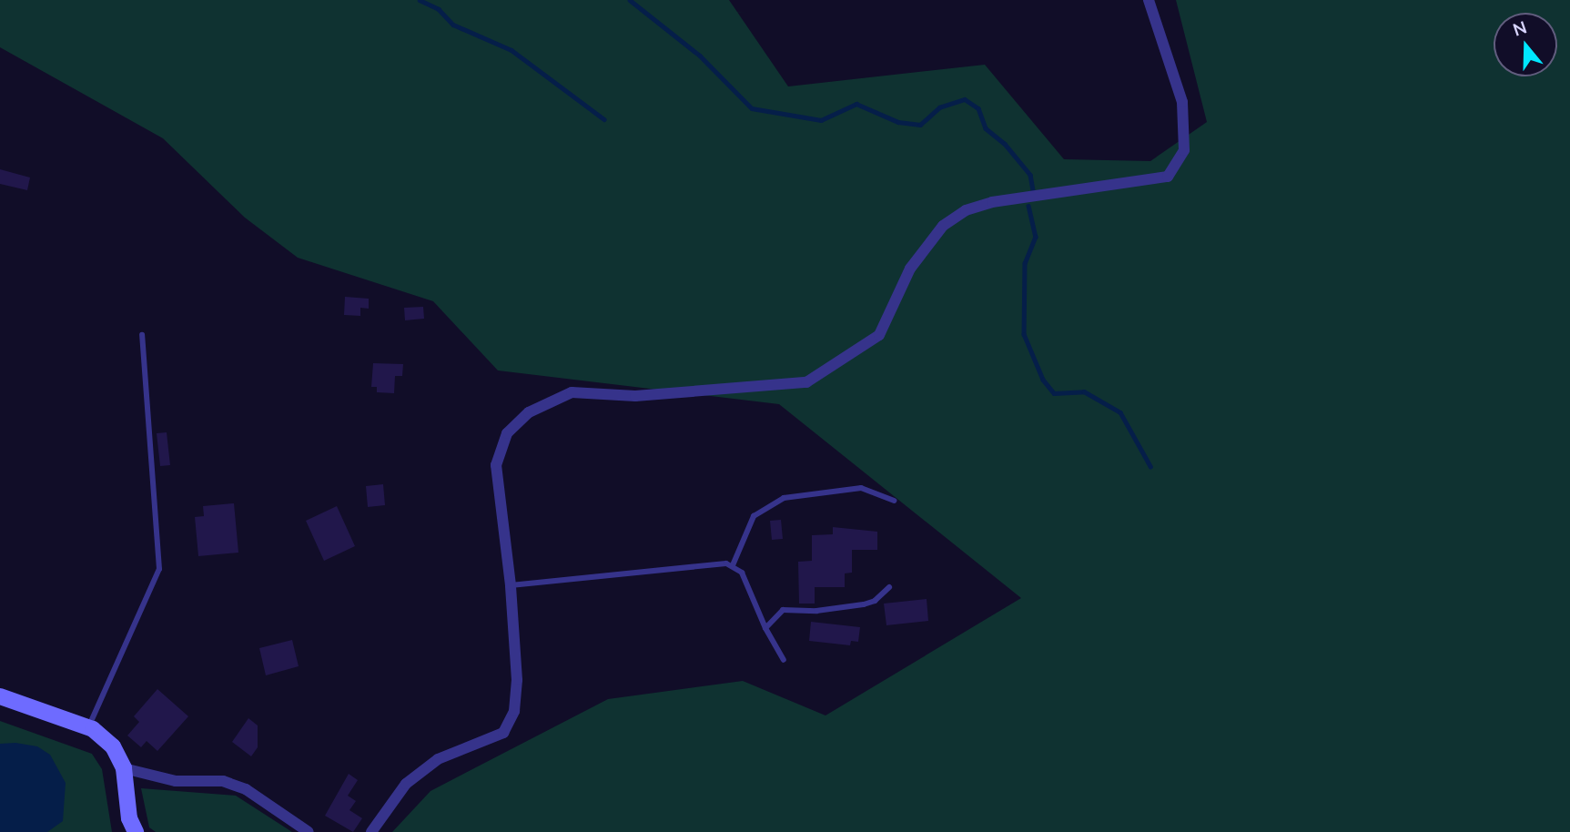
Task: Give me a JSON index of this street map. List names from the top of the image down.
{
  "north": "top"
}
